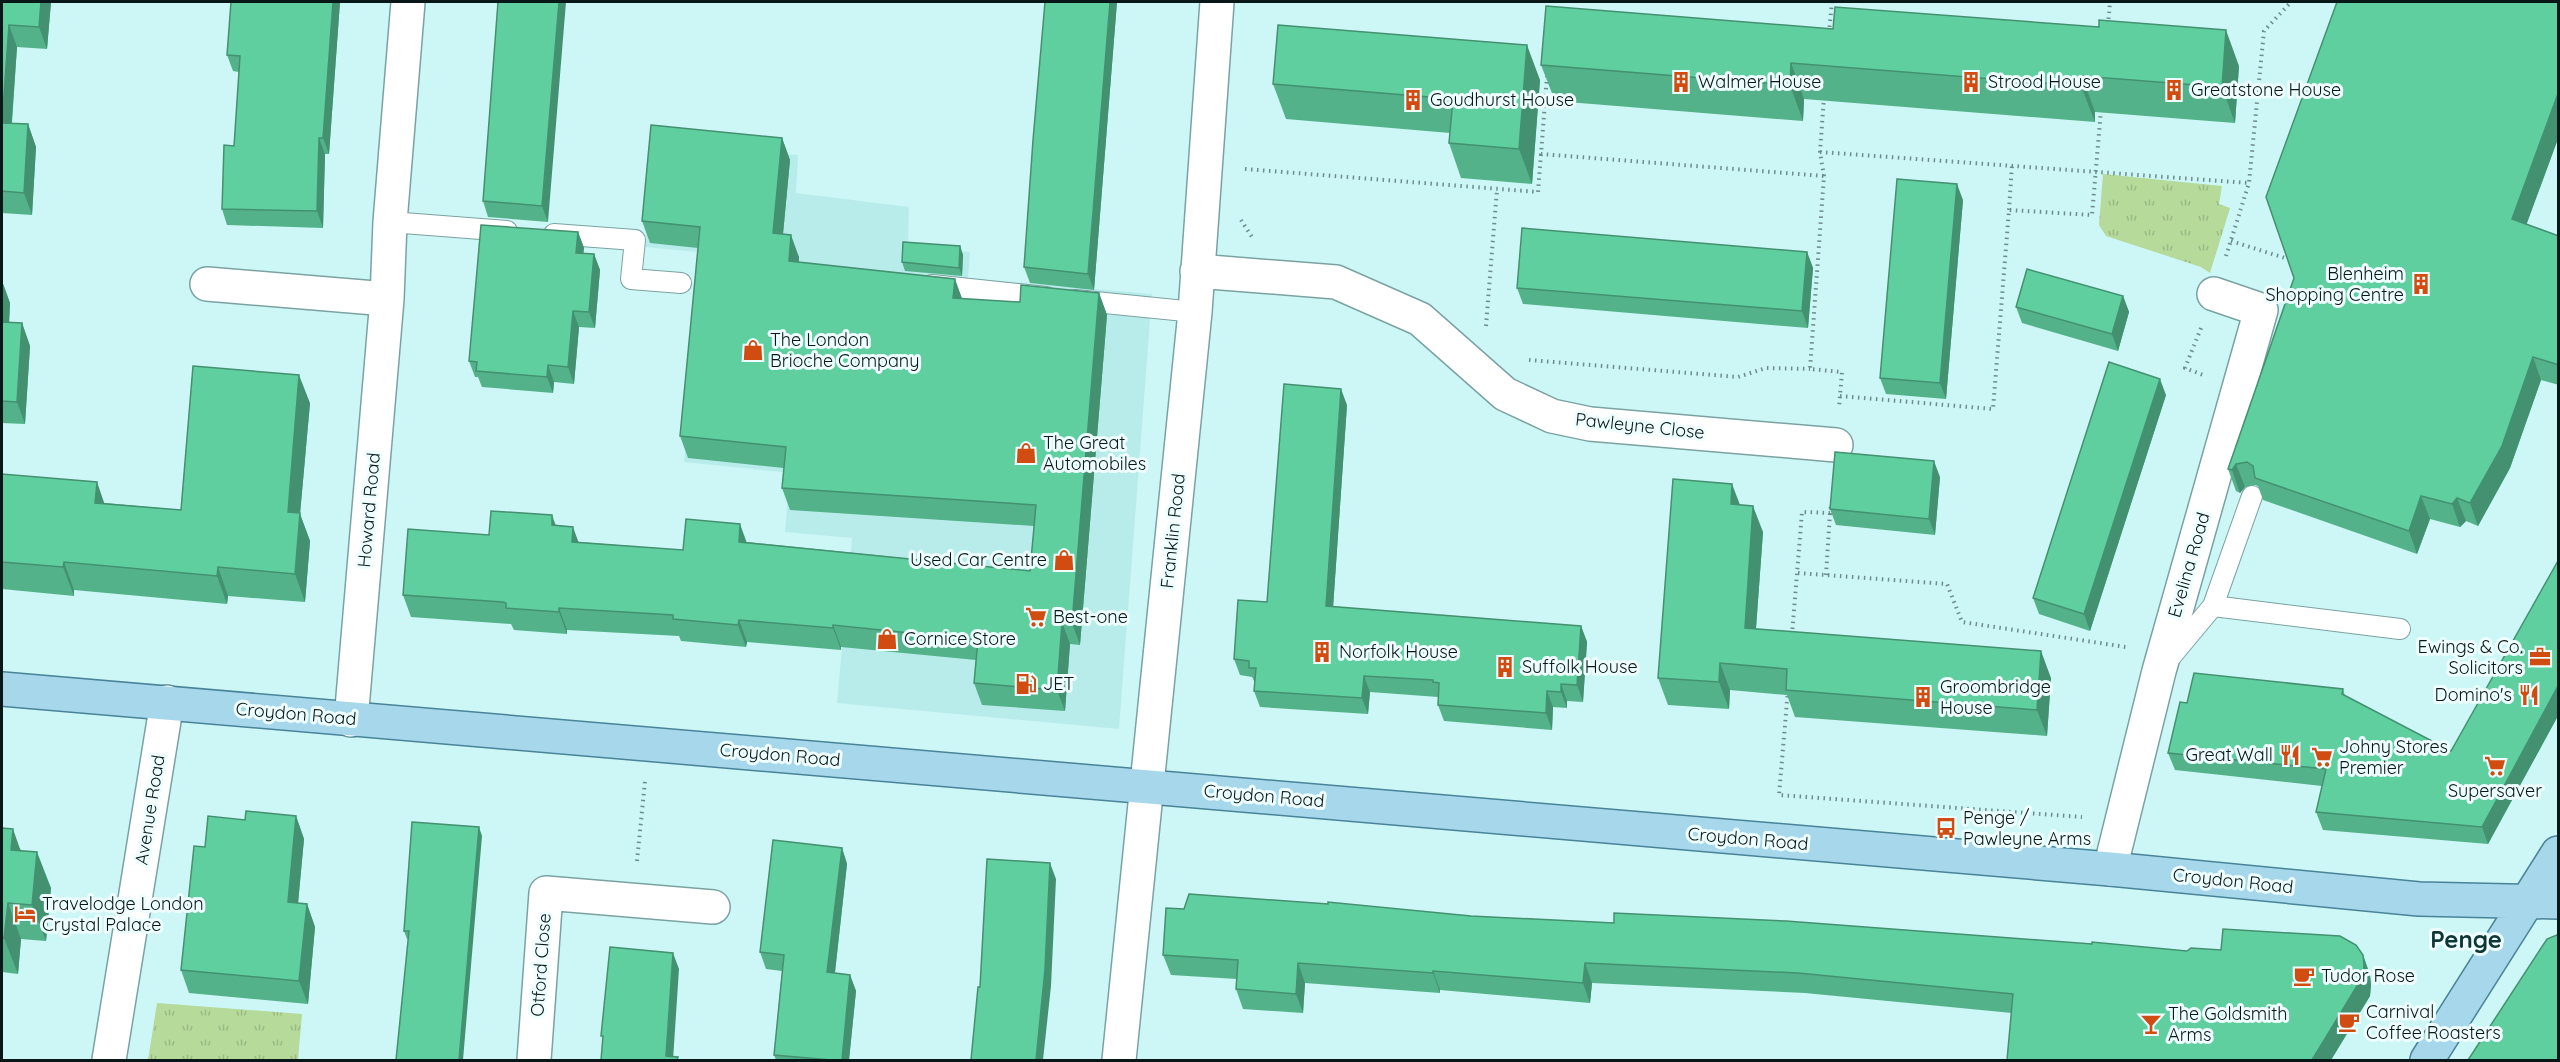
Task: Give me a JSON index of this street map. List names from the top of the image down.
{
  "streets": {
    "main road": ["Croydon Road"],
    "street": [
      "Pawleyne Close",
      "Howard Road",
      "Franklin Road",
      "Evelina Road",
      "Avenue Road",
      "Otford Close"
    ]
  },
  "crossings": [
    ["Pawleyne Close", "Franklin Road"],
    ["Howard Road", "Croydon Road"],
    ["Franklin Road", "Croydon Road"],
    ["Evelina Road", "Croydon Road"],
    ["Croydon Road", "Avenue Road"]
  ],
  "districts": ["Penge"],
  "places": {
    "building": [
      "Walmer House",
      "Strood House",
      "Greatstone House",
      "Goudhurst House",
      "Blenheim Shopping Centre",
      "Norfolk House",
      "Suffolk House",
      "Groombridge House"
    ],
    "shop": [
      "The London Brioche Company",
      "The Great Automobiles",
      "Used Car Centre",
      "Cornice Store"
    ],
    "supermarket": ["Best-one", "Johny Stores Premier", "Supersaver"],
    "office": ["Ewings & Co. Solicitors"],
    "fuel station": ["JET"],
    "restaurant": ["Domino's", "Great Wall"],
    "bus stop": ["Penge / Pawleyne Arms"],
    "hotel": ["Travelodge London Crystal Palace"],
    "cafe": ["Tudor Rose", "Carnival Coffee Roasters"],
    "bar": ["The Goldsmith Arms"]
  }
}
